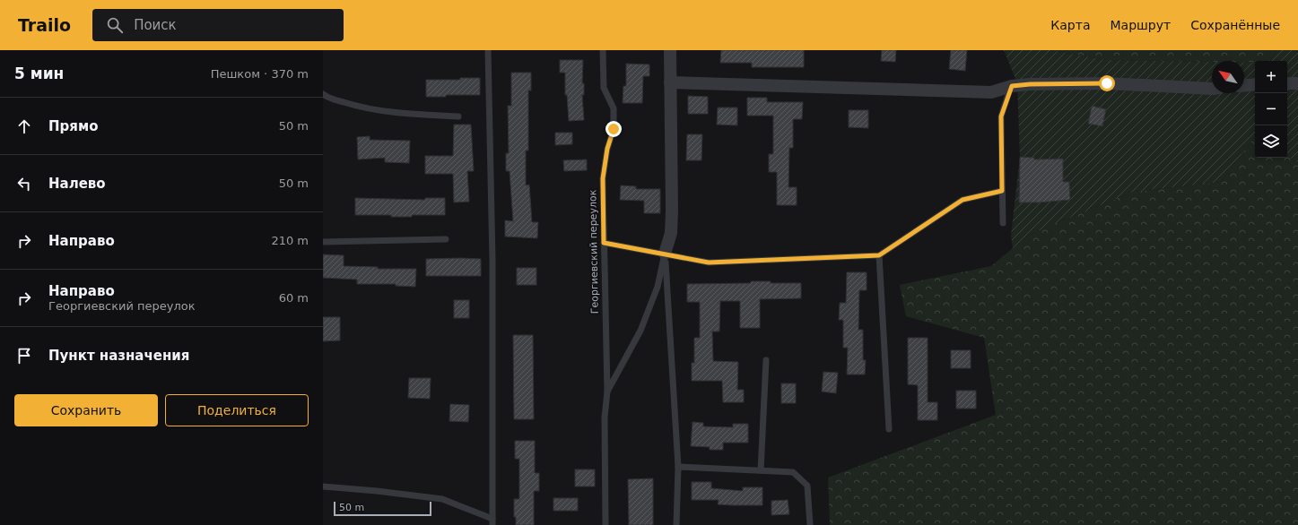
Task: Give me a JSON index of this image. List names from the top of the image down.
{
  "streets": {
    "lane": ["Георгиевский переулок"]
  },
  "scale_bar": "50 m",
  "north": "top left",
  "page": {
    "header": "Trailo",
    "search": "Поиск",
    "nav": ["Карта", "Маршрут", "Сохранённые"],
    "heading": ["5 мин", "Пешком · 370 m"],
    "map_buttons": ["+", "−"],
    "list": [
      ["Прямо", "50 m"],
      ["Налево", "50 m"],
      ["Направо", "210 m"],
      ["Направо", "Георгиевский переулок", "60 m"],
      "Пункт назначения"
    ],
    "buttons": ["Сохранить", "Поделиться"],
    "scale": "50 m"
  }
}
